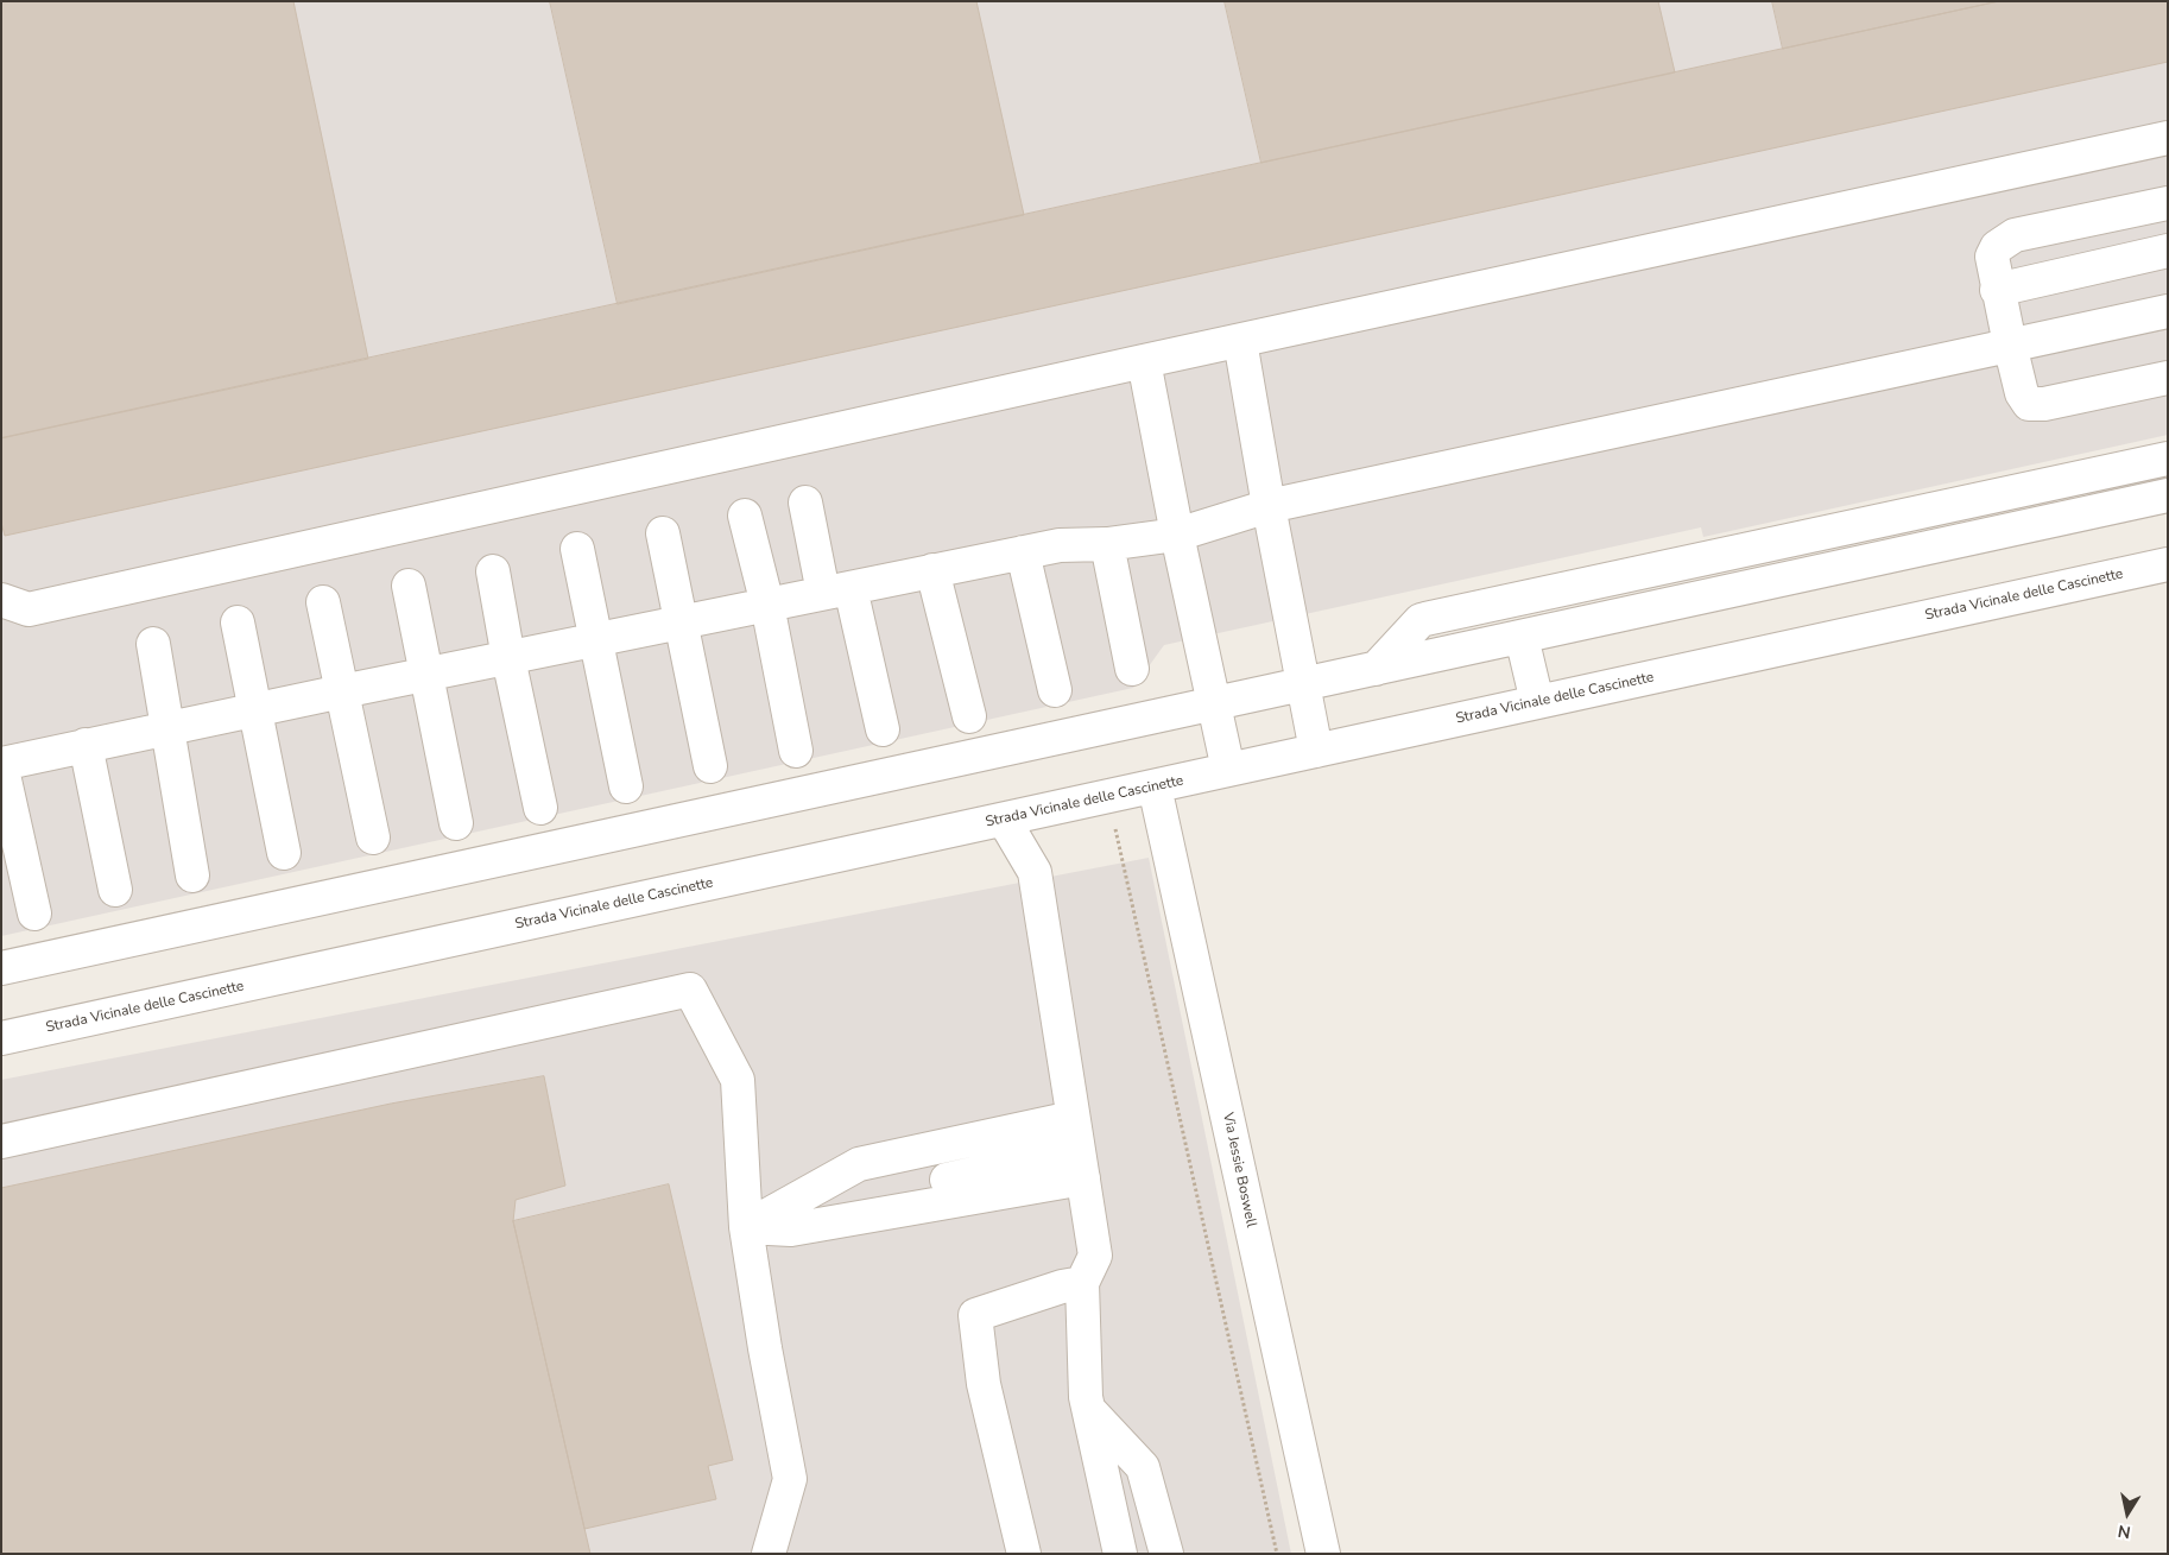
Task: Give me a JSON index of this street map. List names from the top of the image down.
{
  "streets": {
    "street": ["Strada Vicinale delle Cascinette", "Via Jessie Boswell"]
  },
  "crossings": [
    ["Strada Vicinale delle Cascinette", "Via Jessie Boswell"]
  ],
  "north": "bottom"
}
